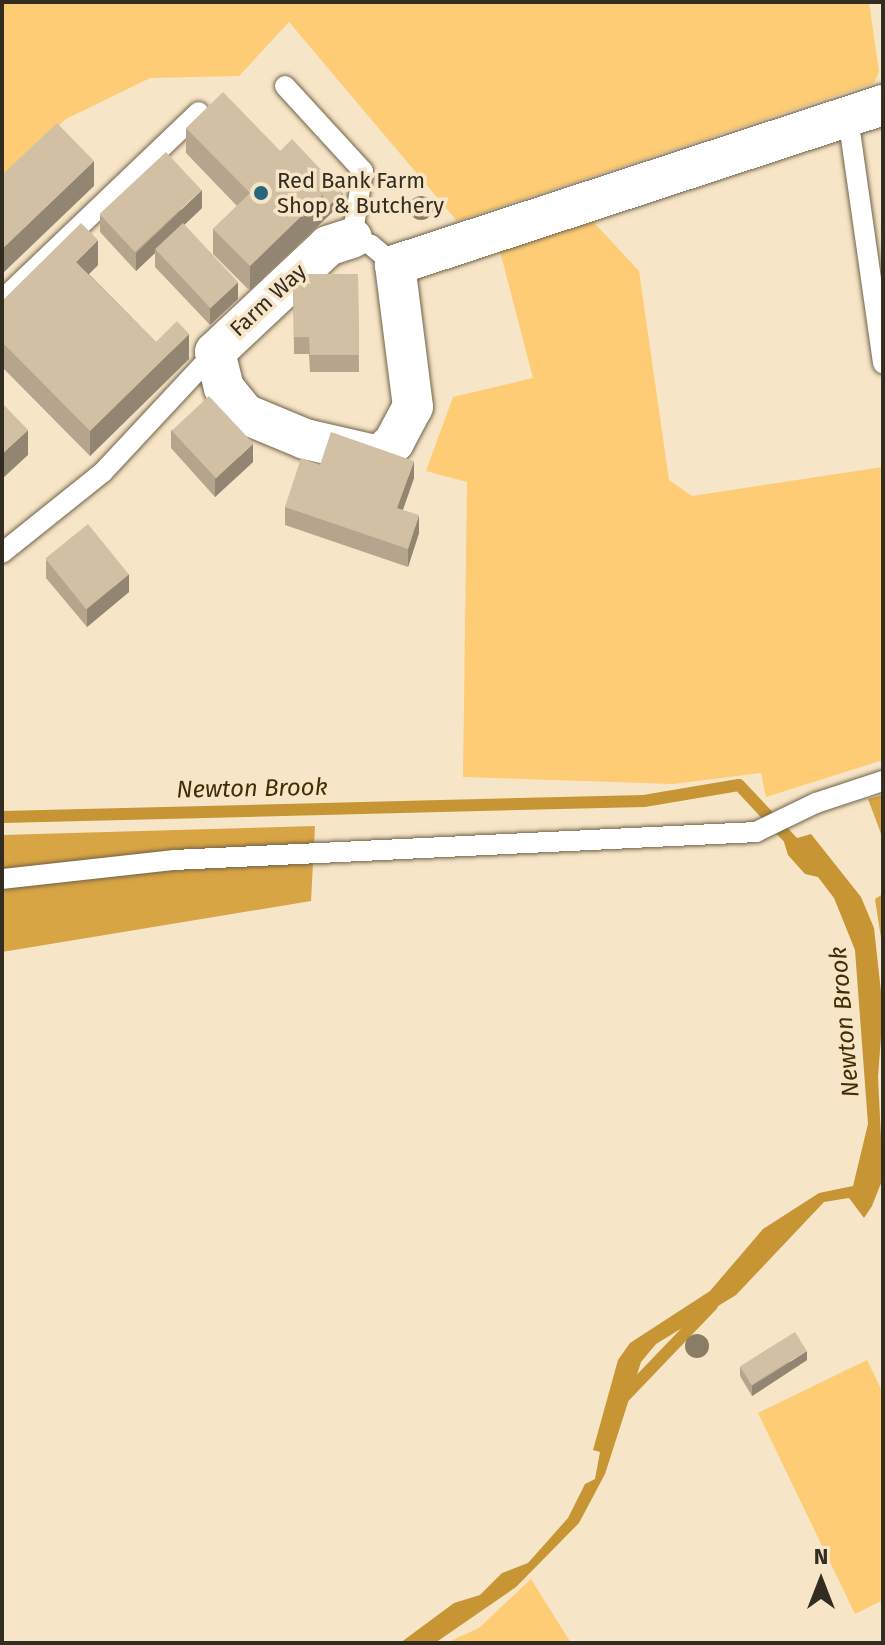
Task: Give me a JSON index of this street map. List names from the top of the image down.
{
  "streets": {
    "street": ["Farm Way"]
  },
  "water": ["Newton Brook"],
  "places": ["Red Bank Farm Shop & Butchery"],
  "north": "top"
}
